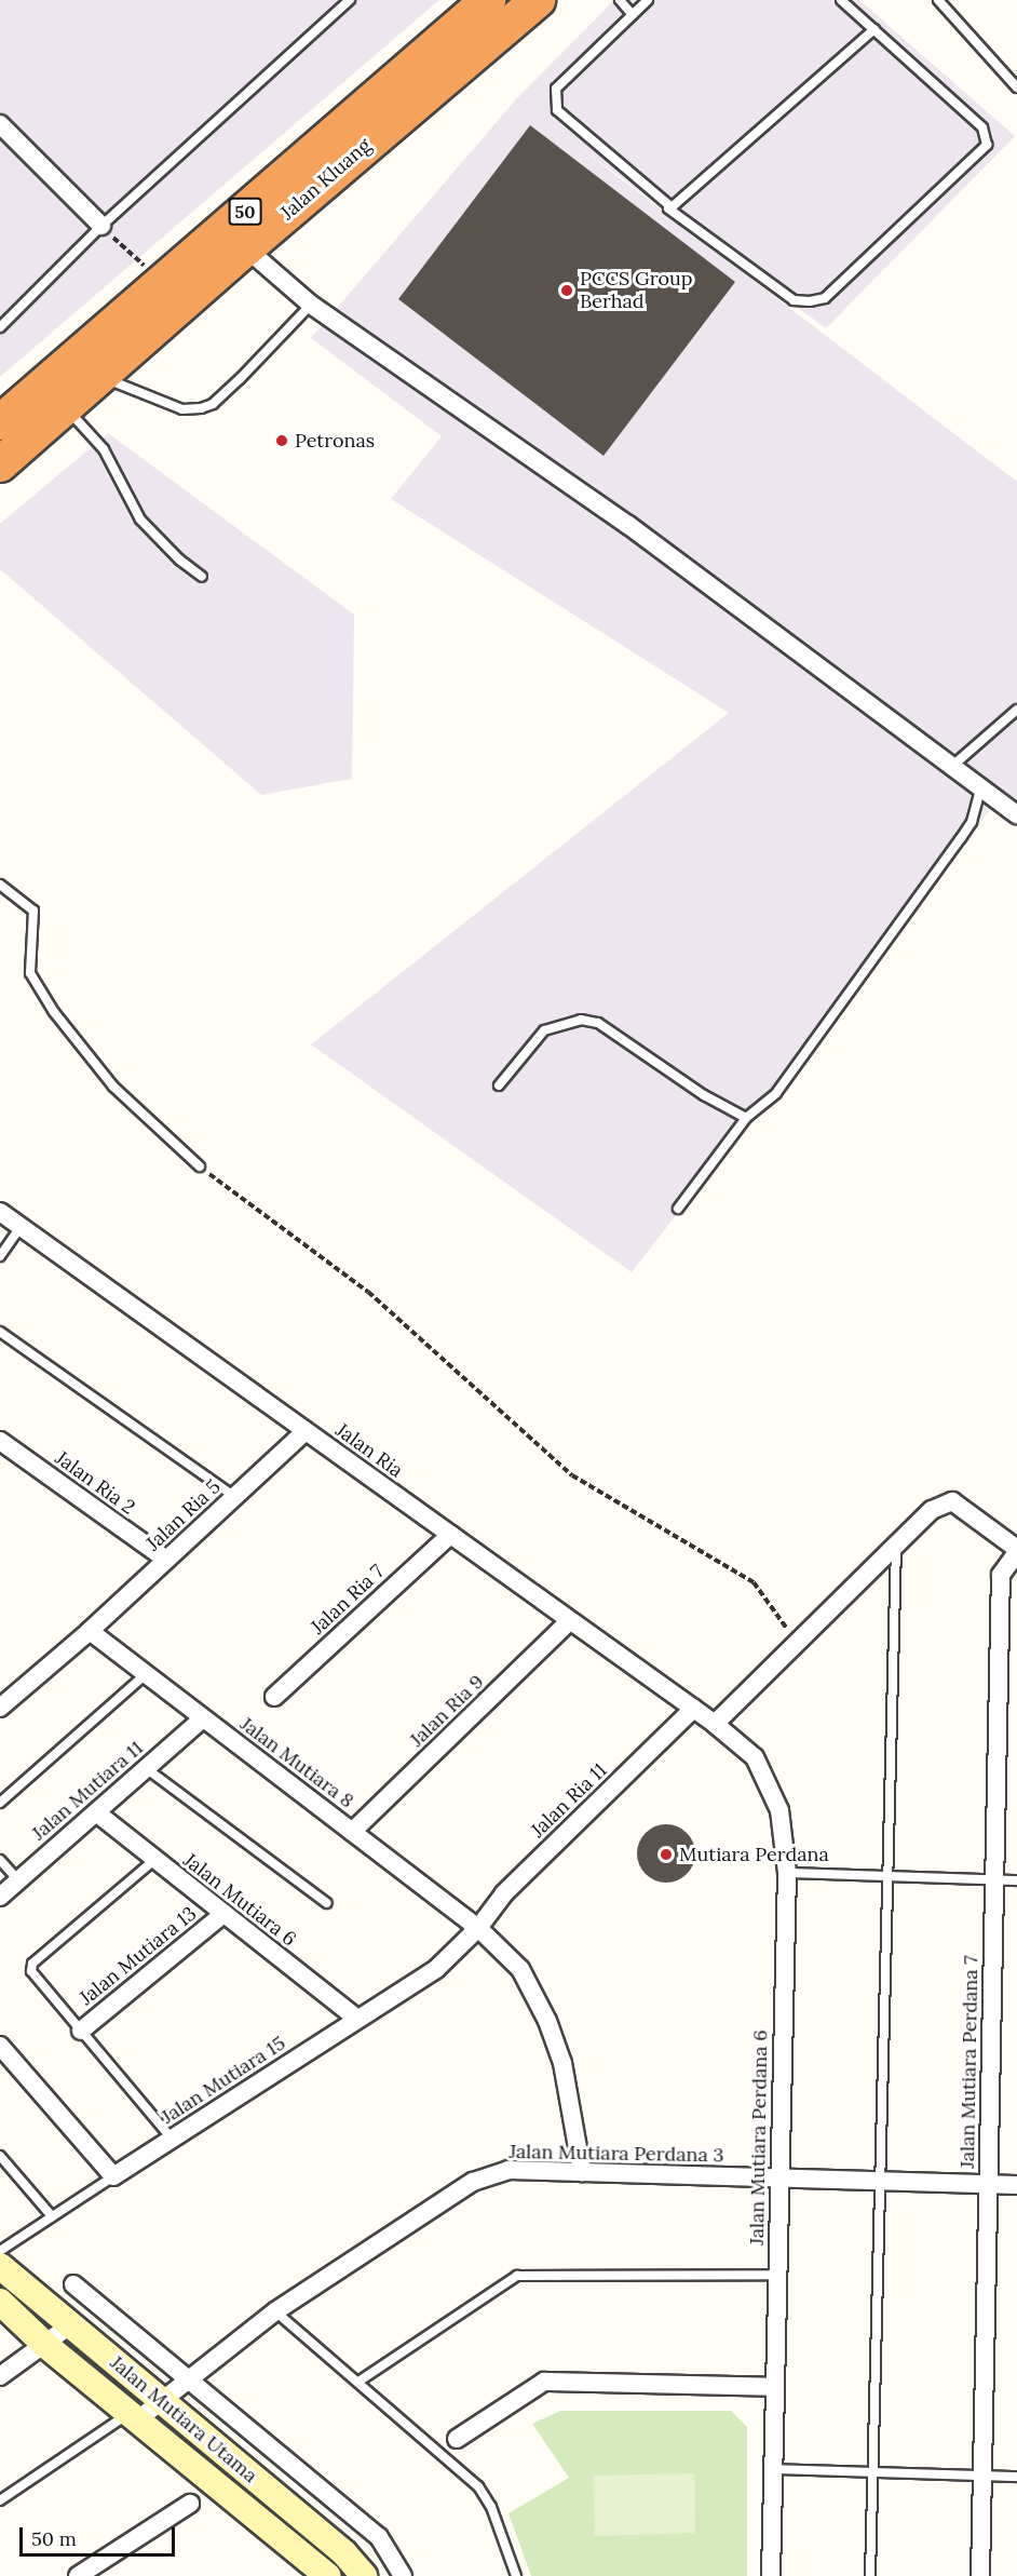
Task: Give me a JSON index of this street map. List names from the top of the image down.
{
  "streets": {
    "highway": ["Jalan Kluang", "50"],
    "street": [
      "Jalan Ria",
      "Jalan Ria 2",
      "Jalan Ria 5",
      "Jalan Ria 7",
      "Jalan Ria 9",
      "Jalan Mutiara 8",
      "Jalan Mutiara 11",
      "Jalan Ria 11",
      "Jalan Mutiara 6",
      "Jalan Mutiara 13",
      "Jalan Mutiara Perdana 7",
      "Jalan Mutiara 15",
      "Jalan Mutiara Perdana 6",
      "Jalan Mutiara Perdana 3",
      "Jalan Mutiara Utama"
    ]
  },
  "crossings": [
    ["Jalan Ria", "Jalan Ria 5"],
    ["Jalan Ria", "Jalan Ria 7"],
    ["Jalan Ria", "Jalan Ria 9"],
    ["Jalan Ria", "Jalan Ria 11"],
    ["Jalan Ria", "Jalan Mutiara Perdana 6"],
    ["Jalan Ria 2", "Jalan Ria 5"],
    ["Jalan Ria 5", "Jalan Mutiara 8"],
    ["Jalan Ria 9", "Jalan Mutiara 8"],
    ["Jalan Mutiara 8", "Jalan Mutiara 11"],
    ["Jalan Mutiara 8", "Jalan Ria 11"],
    ["Jalan Mutiara 8", "Jalan Mutiara Perdana 3"],
    ["Jalan Mutiara 11", "Jalan Mutiara 6"],
    ["Jalan Ria 11", "Jalan Mutiara 6"],
    ["Jalan Ria 11", "Jalan Mutiara 15"],
    ["Jalan Mutiara 6", "Jalan Mutiara 13"],
    ["Jalan Mutiara 6", "Jalan Mutiara 15"],
    ["Jalan Mutiara Perdana 7", "Jalan Mutiara Perdana 3"],
    ["Jalan Mutiara Perdana 6", "Jalan Mutiara Perdana 3"],
    ["Jalan Mutiara Perdana 3", "Jalan Mutiara Utama"]
  ],
  "places": ["PCCS Group Berhad", "Petronas", "Mutiara Perdana"],
  "scale_bar": "50 m"
}
